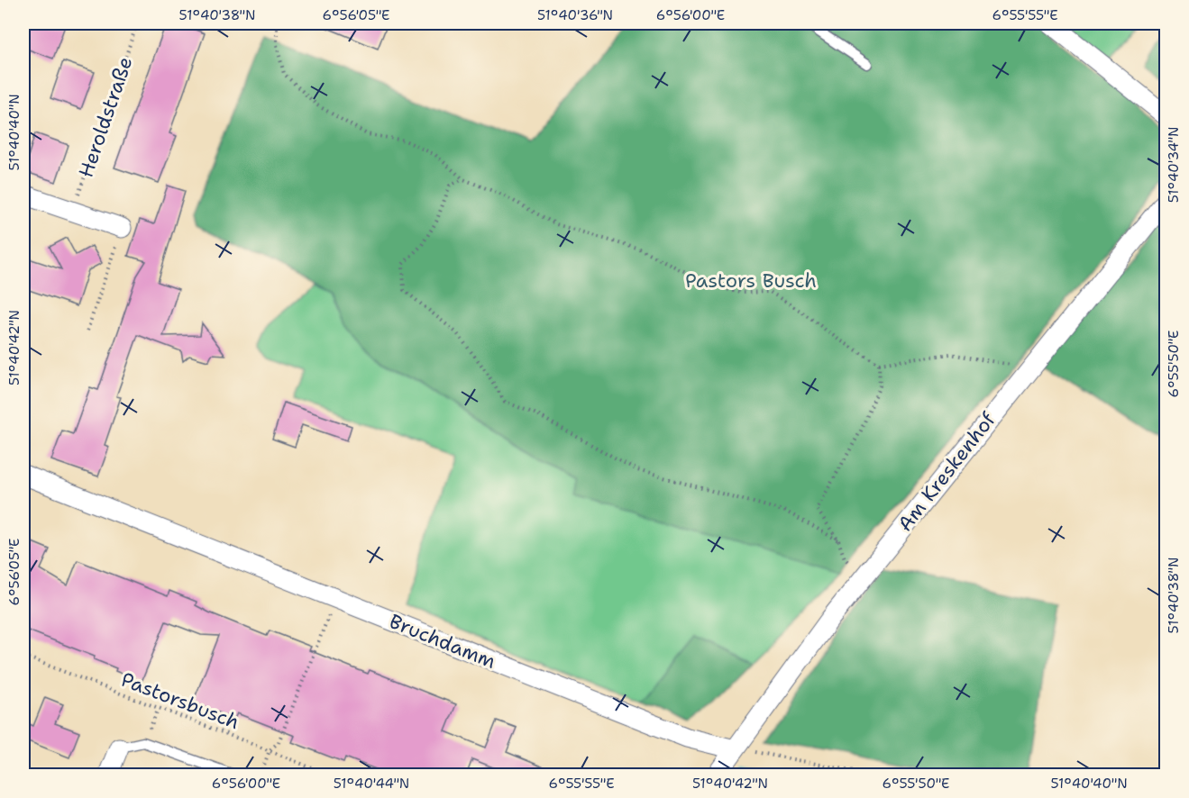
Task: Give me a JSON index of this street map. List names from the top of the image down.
{
  "streets": {
    "street": ["Am Kreskenhof", "Bruchdamm"],
    "path": ["Heroldstraße", "Pastorsbusch"]
  },
  "crossings": [
    ["Am Kreskenhof", "Bruchdamm"]
  ],
  "parks": ["Pastors Busch"],
  "coordinates": [
    "51°40'38\"N",
    "6°56'05\"E",
    "51°40'36\"N",
    "6°56'00\"E",
    "6°55'55\"E",
    "51°40'40\"N",
    "51°40'34\"N",
    "51°40'42\"N",
    "6°55'50\"E",
    "51°40'44\"N"
  ]
}
